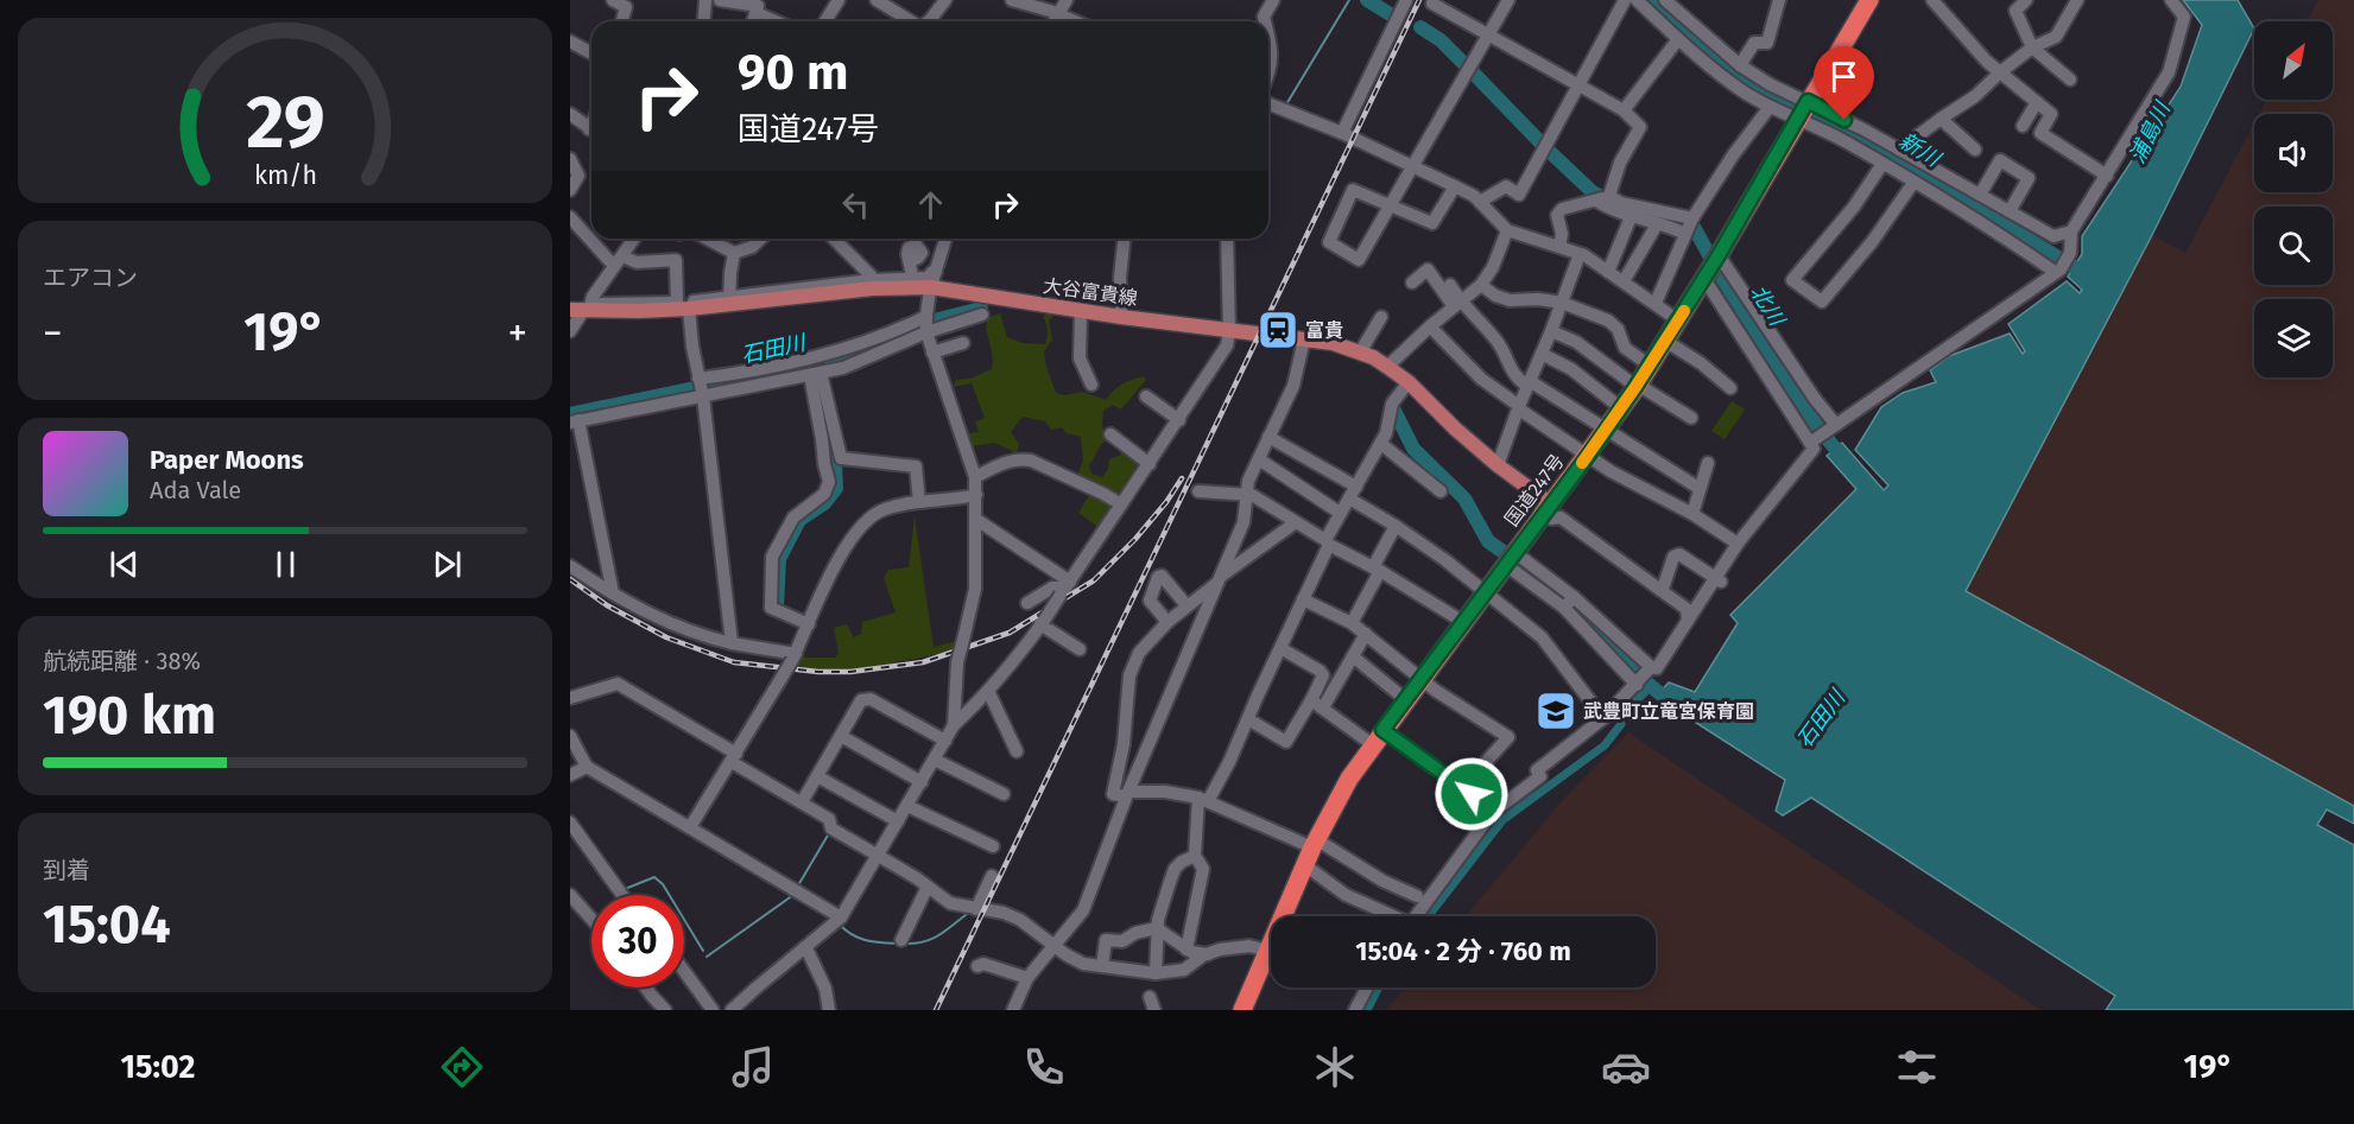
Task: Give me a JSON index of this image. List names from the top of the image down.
{
  "streets": {
    "highway": ["国道247号"],
    "main road": ["大谷富貴線"]
  },
  "crossings": [
    ["大谷富貴線", "国道247号"]
  ],
  "water": [
    "浦島川",
    "新川",
    "北川",
    "石田川"
  ],
  "places": {
    "station": ["富貴"],
    "school or university": ["武豊町立竜宮保育園"]
  },
  "north": "top right",
  "page": {
    "turn": ["90 m", "国道247号"],
    "tile": [
      "エアコン",
      ["航続距離 · 38%", "190 km"],
      ["到着", "15:04"]
    ],
    "heat": ["−", "19°", "+"],
    "song": ["Paper Moons", "Ada Vale"],
    "limit": "30",
    "trip": "15:04 · 2 分 · 760 m",
    "tabs": ["15:02", "19°"],
    "gauge": ["29", "km/h"]
  }
}
